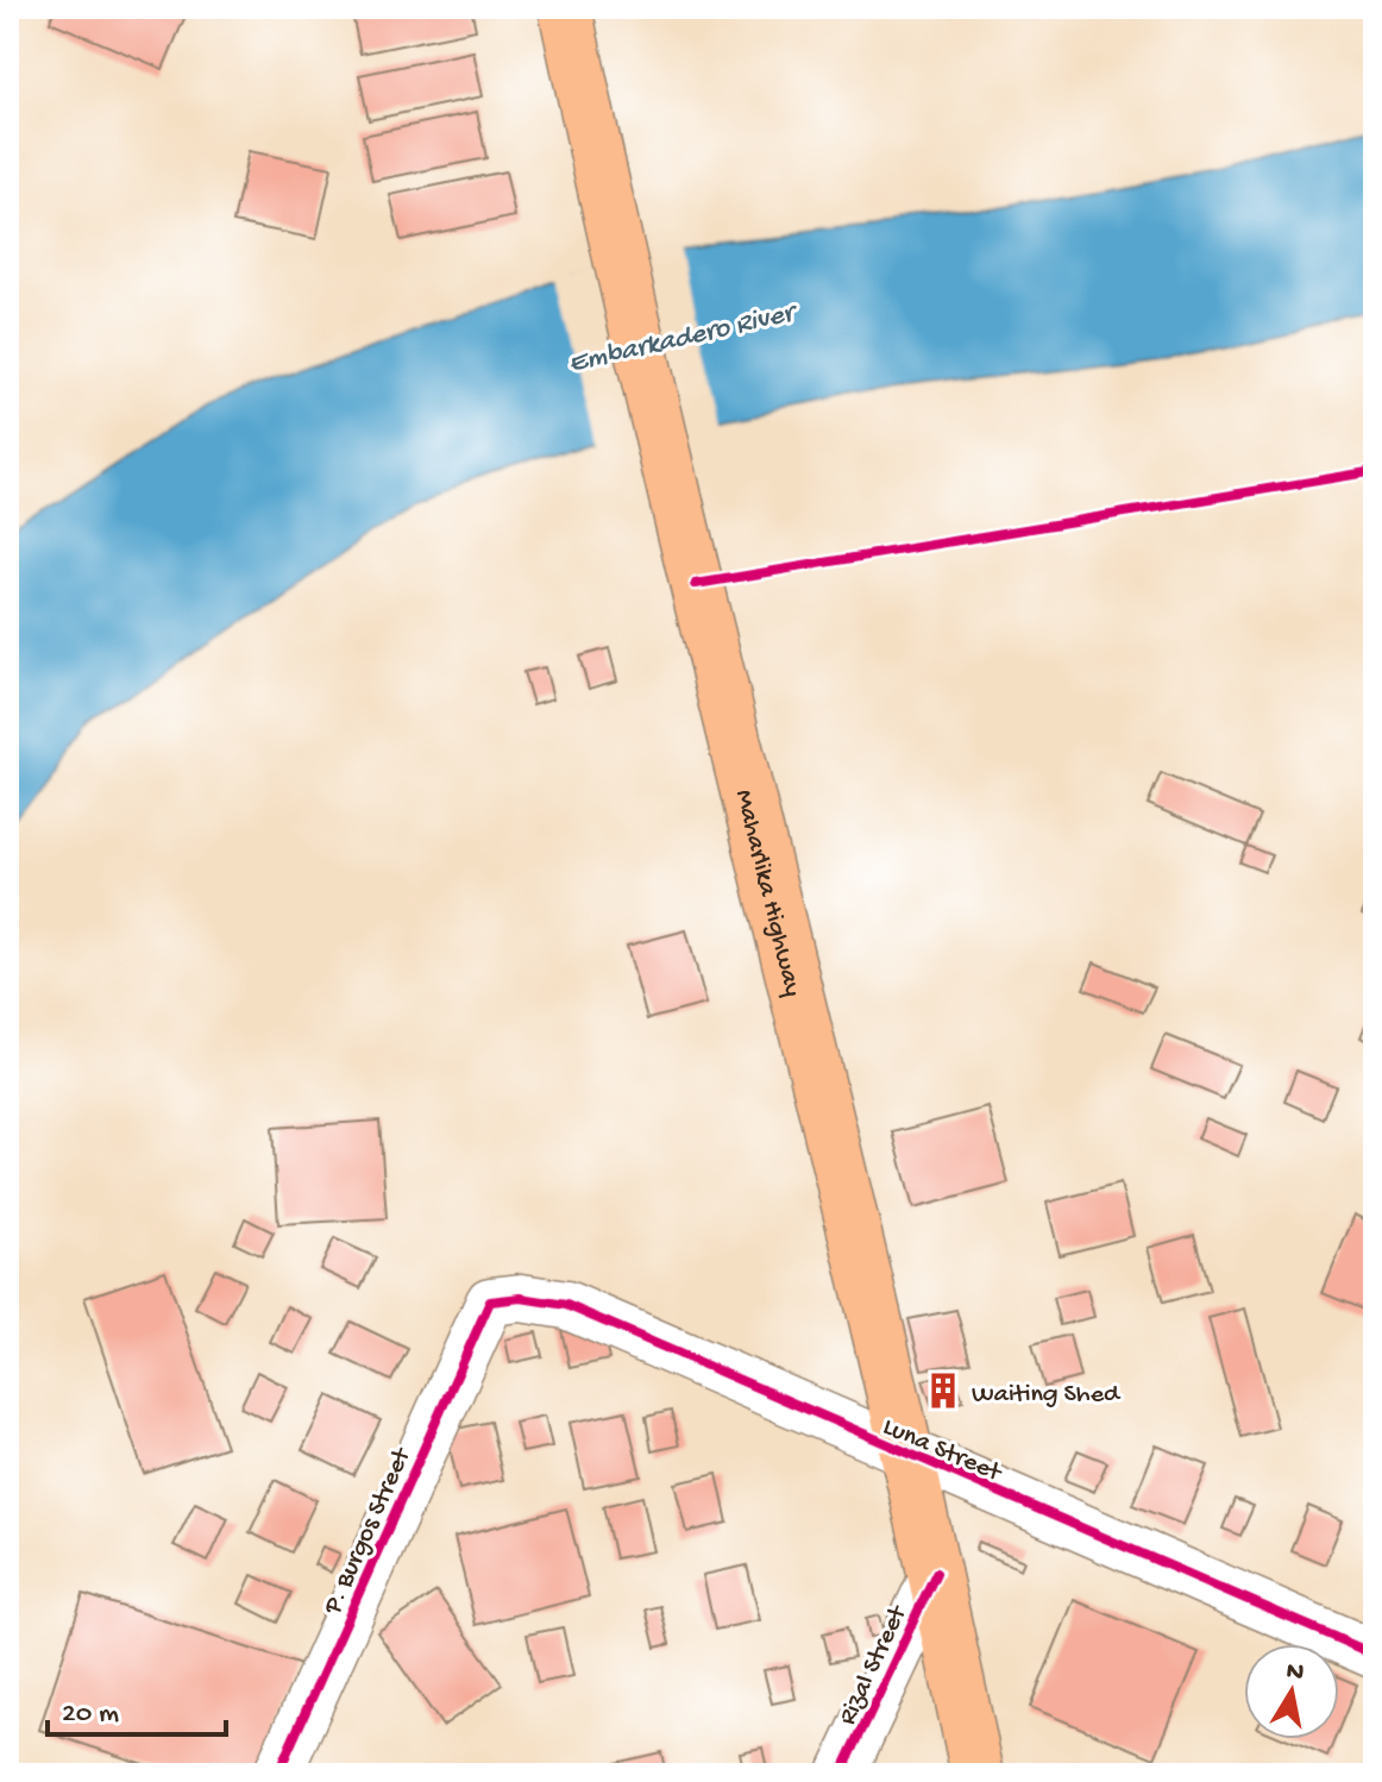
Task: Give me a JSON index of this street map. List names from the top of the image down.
{
  "streets": {
    "highway": ["Maharlika Highway"],
    "street": ["Luna Street", "P. Burgos Street", "Rizal Street"]
  },
  "crossings": [
    ["Maharlika Highway", "Luna Street"],
    ["Maharlika Highway", "Rizal Street"],
    ["Luna Street", "P. Burgos Street"]
  ],
  "water": ["Embarkadero River"],
  "places": {
    "building": ["Waiting Shed"]
  },
  "scale_bar": "20 m",
  "north": "top"
}
